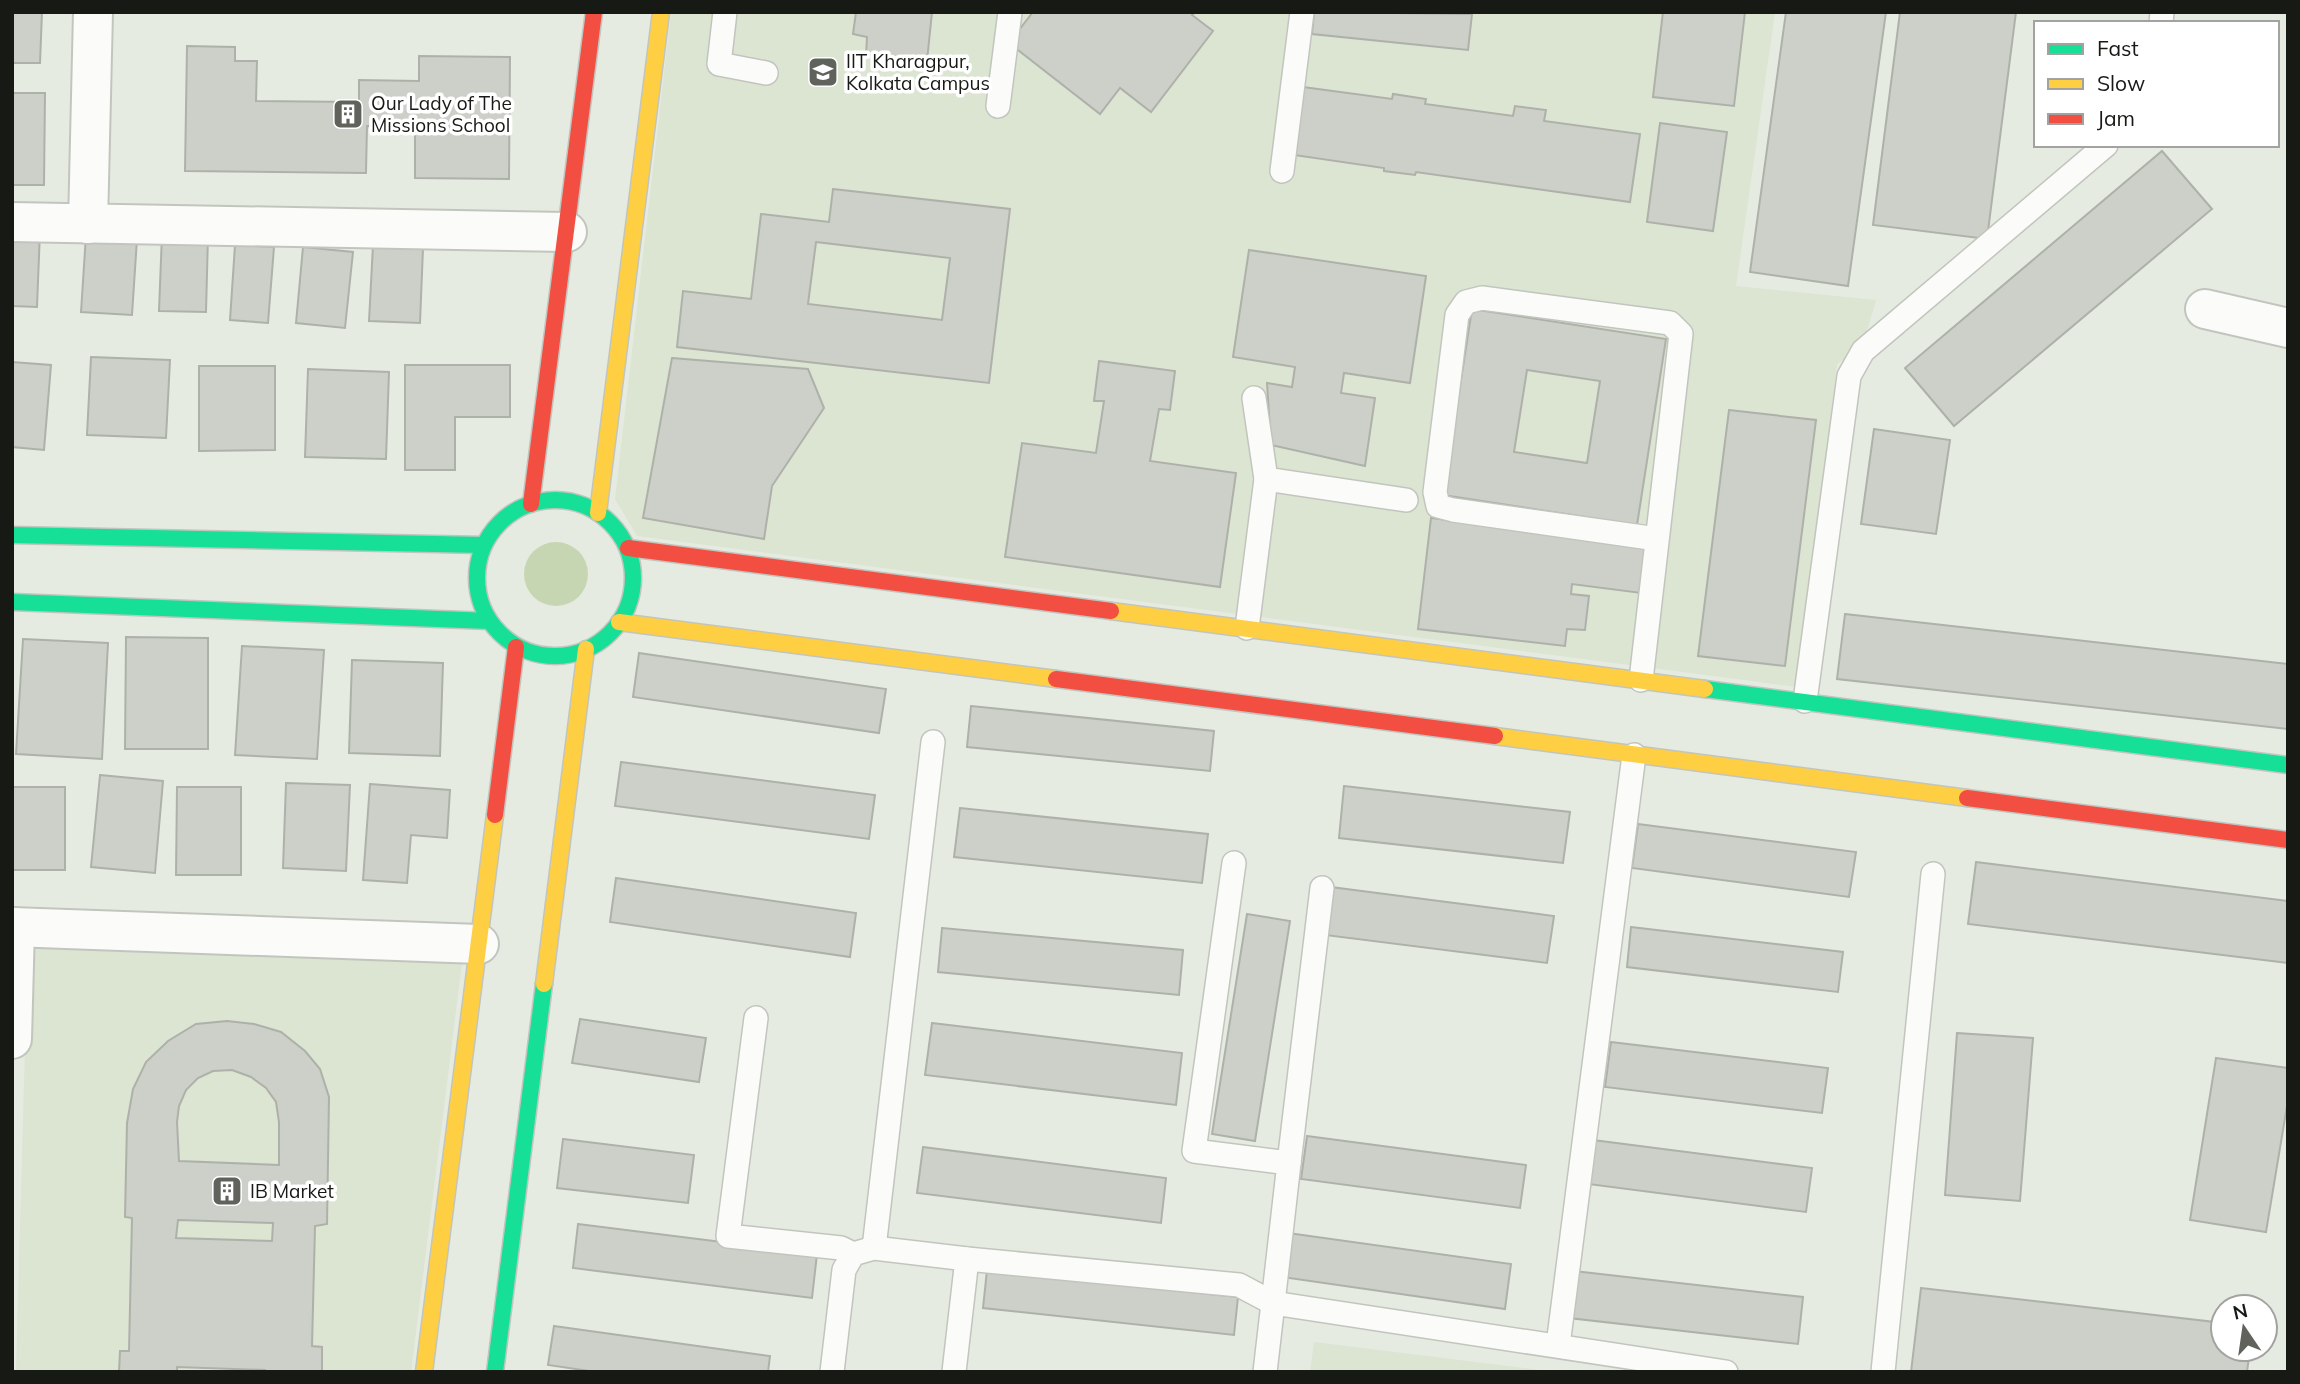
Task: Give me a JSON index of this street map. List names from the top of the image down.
{
  "places": {
    "school or university": ["IIT Kharagpur, Kolkata Campus"],
    "building": ["Our Lady of The Missions School", "IB Market"]
  },
  "legend": ["Fast", "Slow", "Jam"],
  "north": "top"
}
